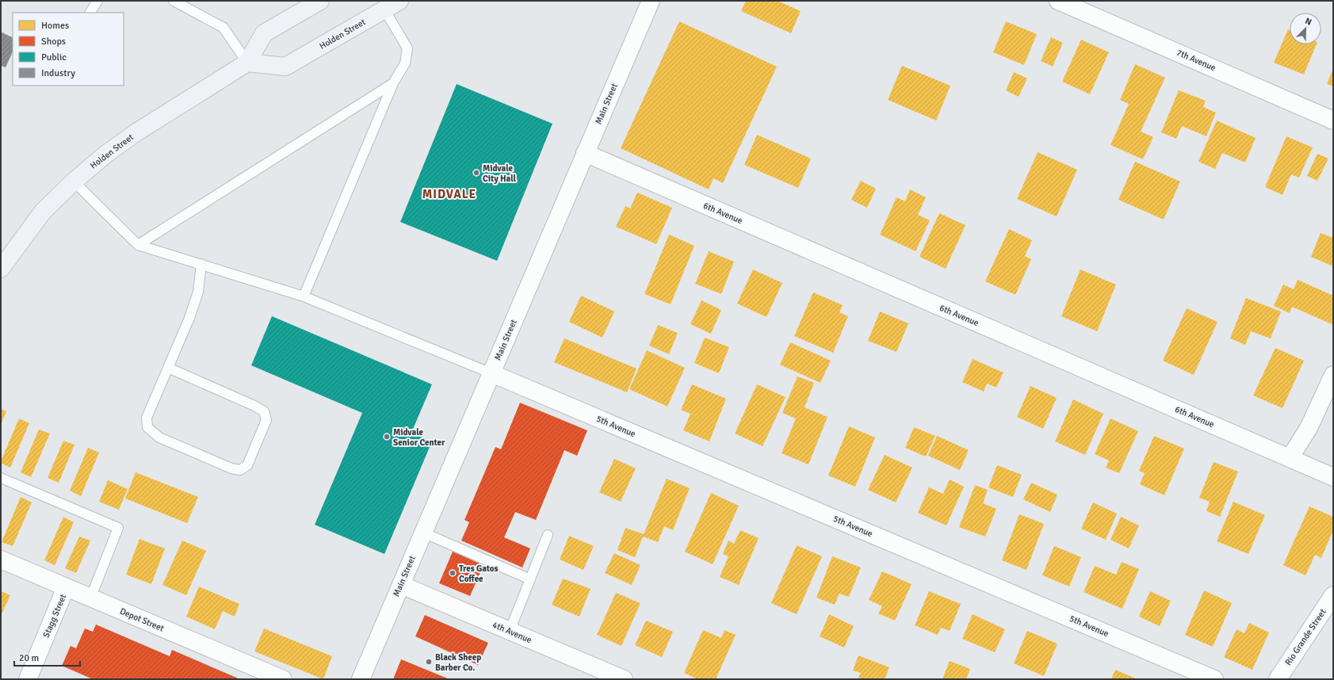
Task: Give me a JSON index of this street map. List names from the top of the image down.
{
  "streets": {
    "main road": ["Holden Street"],
    "street": [
      "7th Avenue",
      "Main Street",
      "6th Avenue",
      "5th Avenue",
      "Stagg Street",
      "Depot Street",
      "4th Avenue",
      "Rio Grande Street"
    ]
  },
  "crossings": [
    ["Main Street", "6th Avenue"],
    ["Main Street", "5th Avenue"],
    ["Main Street", "4th Avenue"],
    ["Stagg Street", "Depot Street"]
  ],
  "districts": ["MIDVALE"],
  "places": [
    "Midvale City Hall",
    "Midvale Senior Center",
    "Tres Gatos Coffee",
    "Black Sheep Barber Co."
  ],
  "legend": [
    "Homes",
    "Shops",
    "Public",
    "Industry"
  ],
  "scale_bar": "20 m",
  "north": "top right"
}
